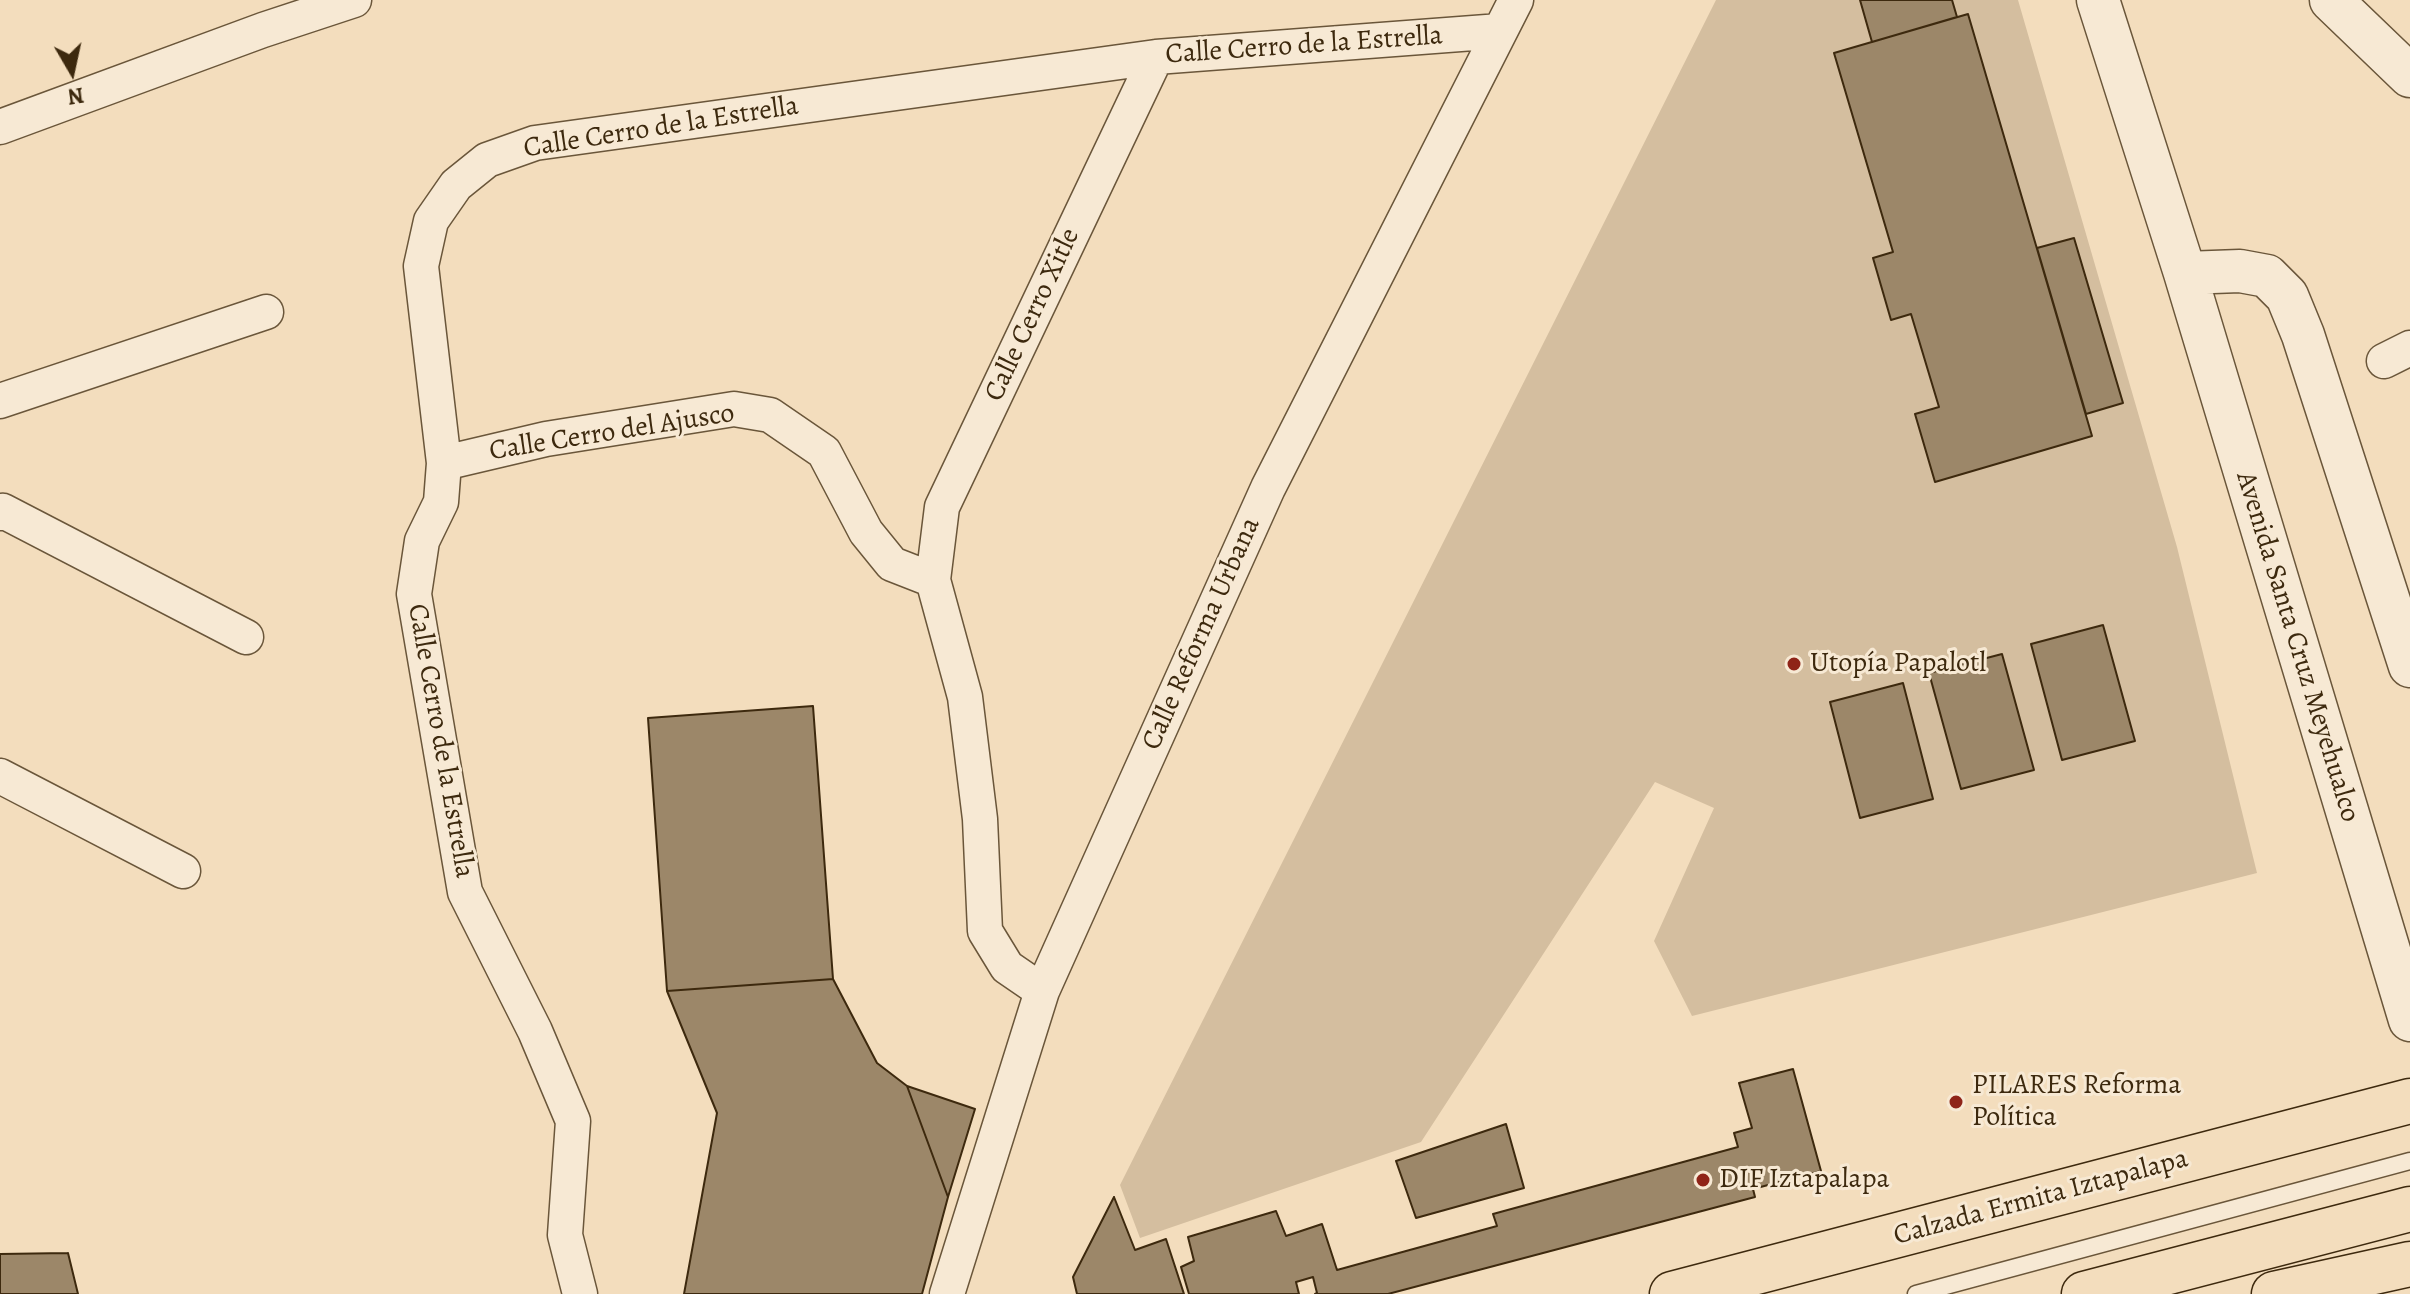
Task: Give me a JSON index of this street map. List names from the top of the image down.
{
  "streets": {
    "main road": ["Calzada Ermita Iztapalapa"],
    "street": [
      "Calle Cerro de la Estrella",
      "Calle Cerro Xitle",
      "Calle Cerro del Ajusco",
      "Calle Reforma Urbana",
      "Avenida Santa Cruz Meyehualco"
    ]
  },
  "crossings": [
    ["Calle Cerro de la Estrella", "Calle Cerro Xitle"],
    ["Calle Cerro de la Estrella", "Calle Cerro del Ajusco"],
    ["Calle Cerro de la Estrella", "Calle Reforma Urbana"],
    ["Calle Cerro Xitle", "Calle Cerro del Ajusco"]
  ],
  "places": ["Utopía Papalotl", "PILARES Reforma Política", "DIF Iztapalapa"],
  "north": "bottom"
}
